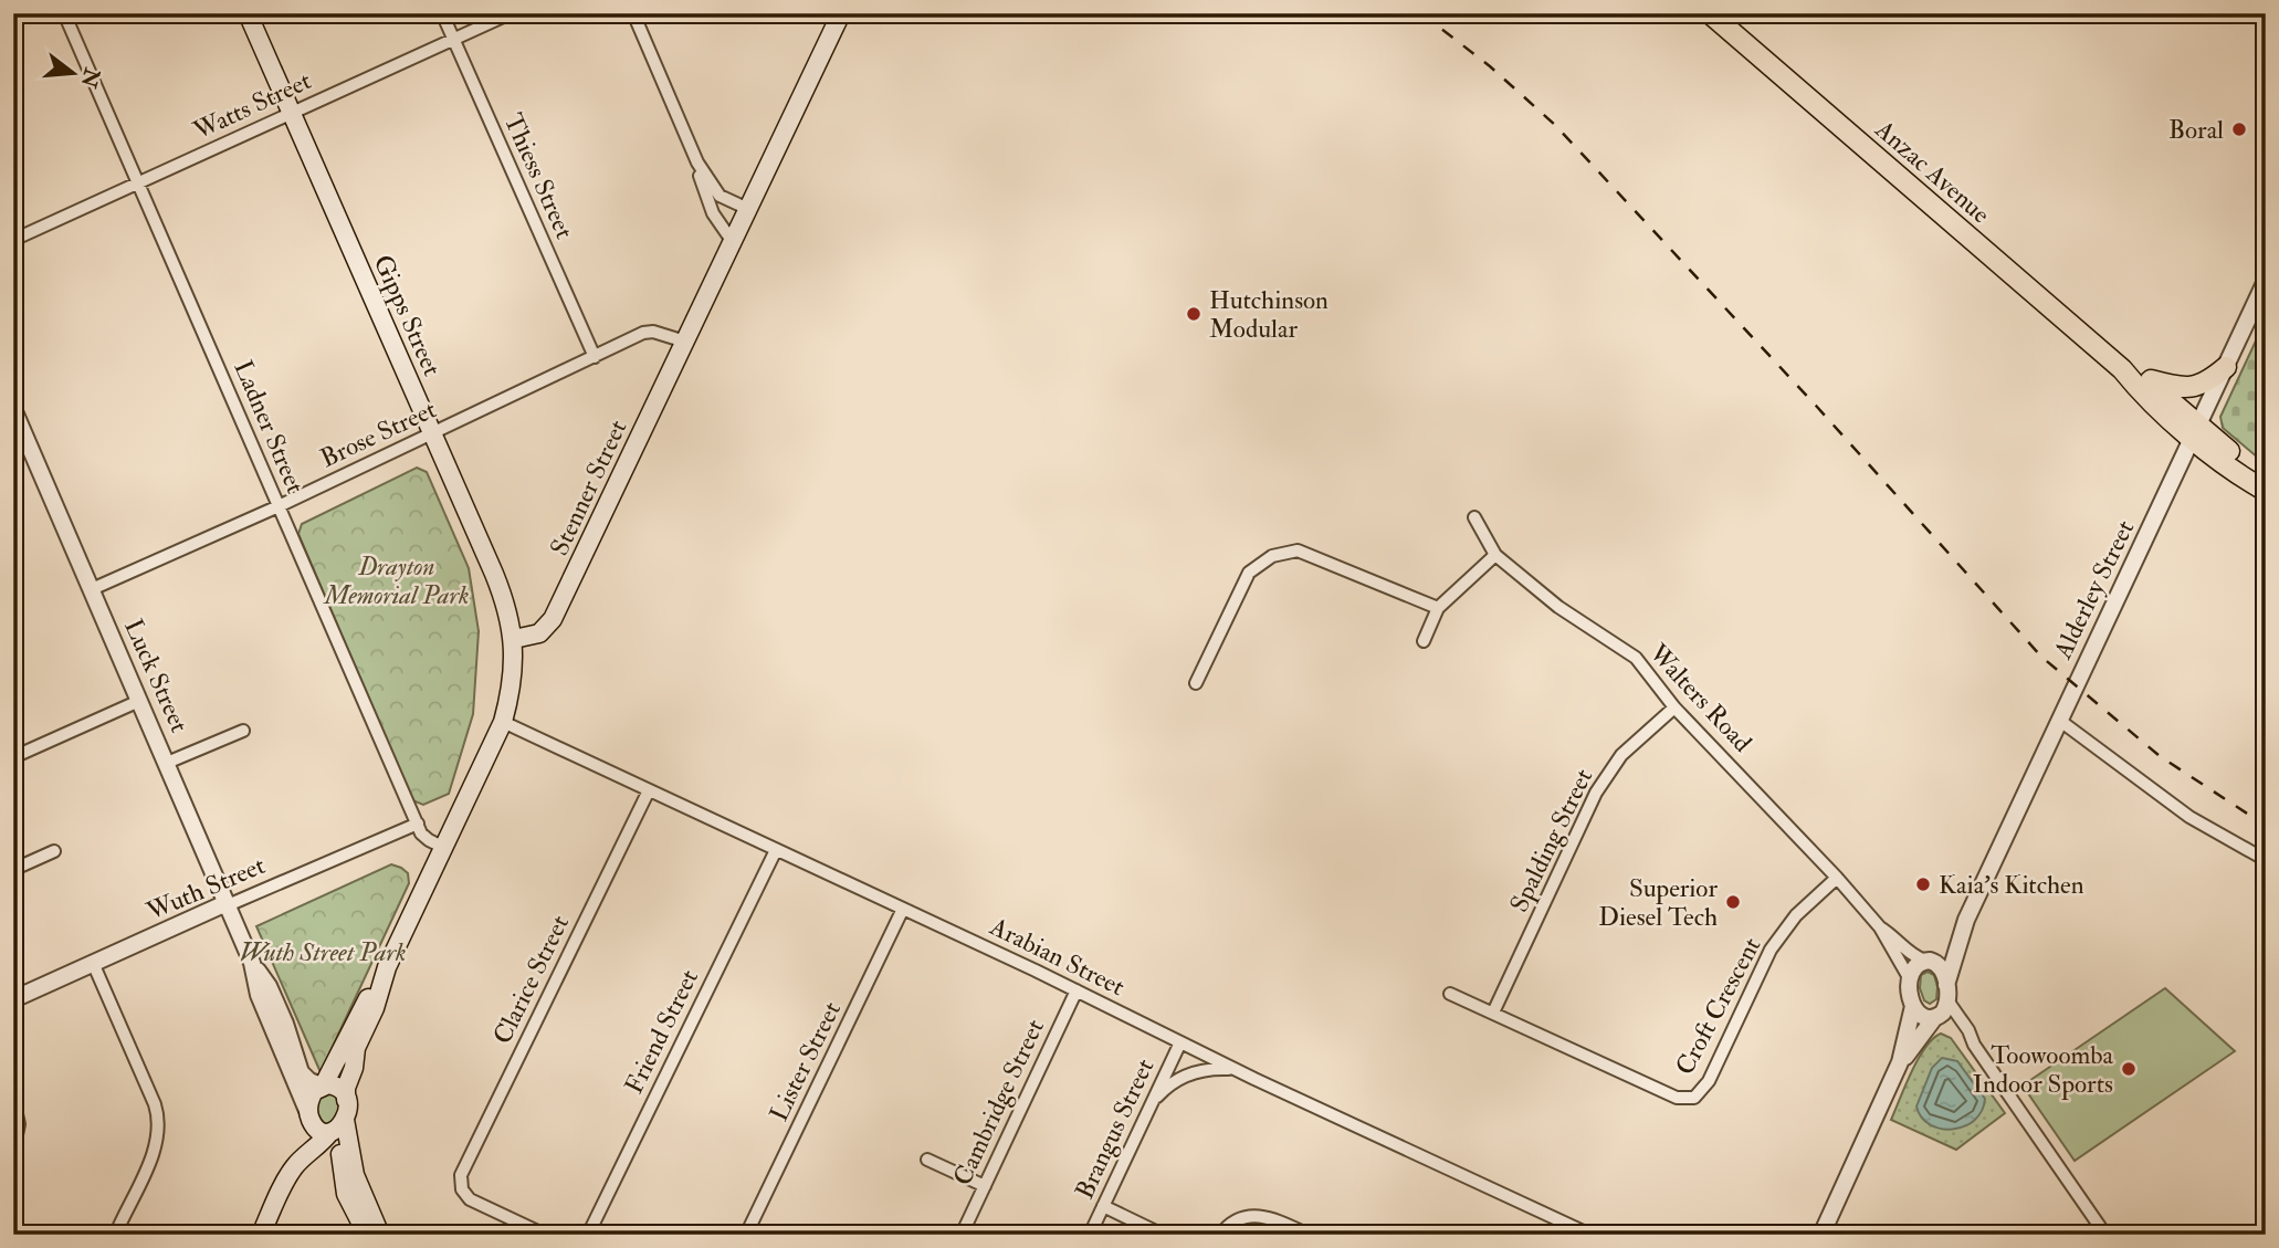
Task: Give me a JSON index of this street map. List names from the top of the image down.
{
  "streets": {
    "highway": ["Anzac Avenue"],
    "main road": ["Gipps Street", "Stenner Street"],
    "street": [
      "Watts Street",
      "Thiess Street",
      "Ladner Street",
      "Brose Street",
      "Alderley Street",
      "Luck Street",
      "Walters Road",
      "Spalding Street",
      "Wuth Street",
      "Arabian Street",
      "Clarice Street",
      "Croft Crescent",
      "Friend Street",
      "Lister Street",
      "Cambridge Street",
      "Brangus Street"
    ]
  },
  "crossings": [
    ["Watts Street", "Thiess Street"],
    ["Watts Street", "Gipps Street"],
    ["Watts Street", "Ladner Street"],
    ["Anzac Avenue", "Alderley Street"],
    ["Thiess Street", "Brose Street"],
    ["Gipps Street", "Brose Street"],
    ["Gipps Street", "Stenner Street"],
    ["Ladner Street", "Brose Street"],
    ["Ladner Street", "Wuth Street"],
    ["Brose Street", "Stenner Street"],
    ["Brose Street", "Luck Street"],
    ["Alderley Street", "Walters Road"],
    ["Luck Street", "Wuth Street"],
    ["Walters Road", "Spalding Street"],
    ["Walters Road", "Croft Crescent"],
    ["Spalding Street", "Croft Crescent"],
    ["Arabian Street", "Clarice Street"],
    ["Arabian Street", "Friend Street"],
    ["Arabian Street", "Lister Street"],
    ["Arabian Street", "Cambridge Street"],
    ["Arabian Street", "Brangus Street"]
  ],
  "parks": ["Drayton Memorial Park", "Wuth Street Park"],
  "places": [
    "Boral",
    "Hutchinson Modular",
    "Kaia's Kitchen",
    "Superior Diesel Tech",
    "Toowoomba Indoor Sports"
  ],
  "north": "right"
}
